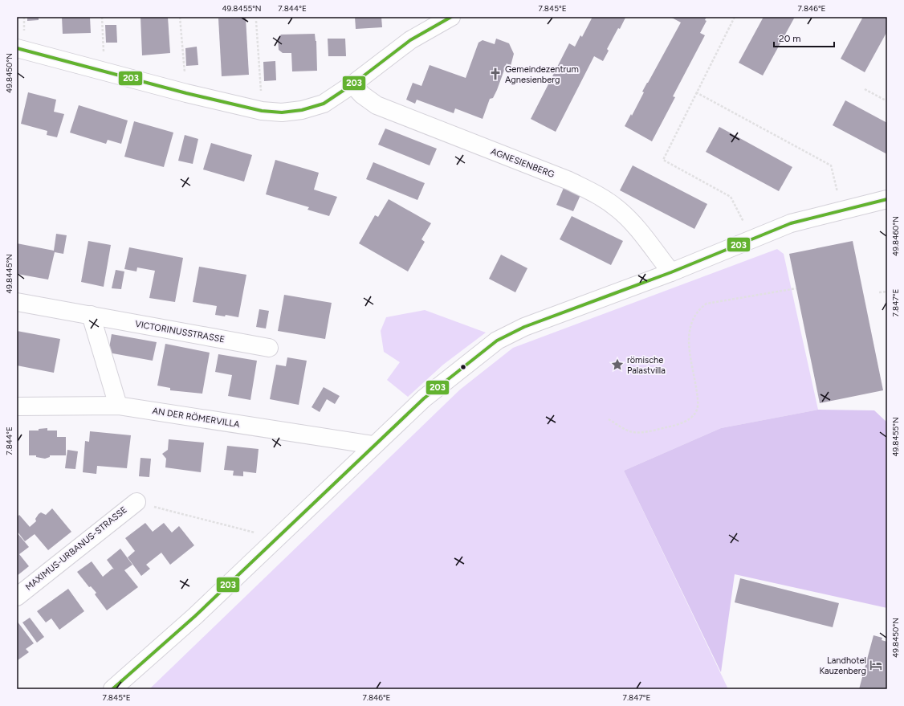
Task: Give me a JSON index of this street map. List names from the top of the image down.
{
  "streets": {
    "street": [
      "AGNESIENBERG",
      "VICTORINUSSTRASSE",
      "AN DER RÖMERVILLA",
      "MAXIMUS-URBANUS-STRASSE"
    ]
  },
  "places": {
    "church": ["Gemeindezentrum Agnesienberg"],
    "place": ["römische Palastvilla"],
    "hotel": ["Landhotel Kauzenberg"]
  },
  "lines": ["transit line 203"],
  "scale_bar": "20 m",
  "coordinates": [
    "49.8455°N",
    "7.844°E",
    "7.845°E",
    "7.846°E",
    "49.8450°N",
    "49.8460°N",
    "49.8445°N",
    "7.847°E"
  ]
}
